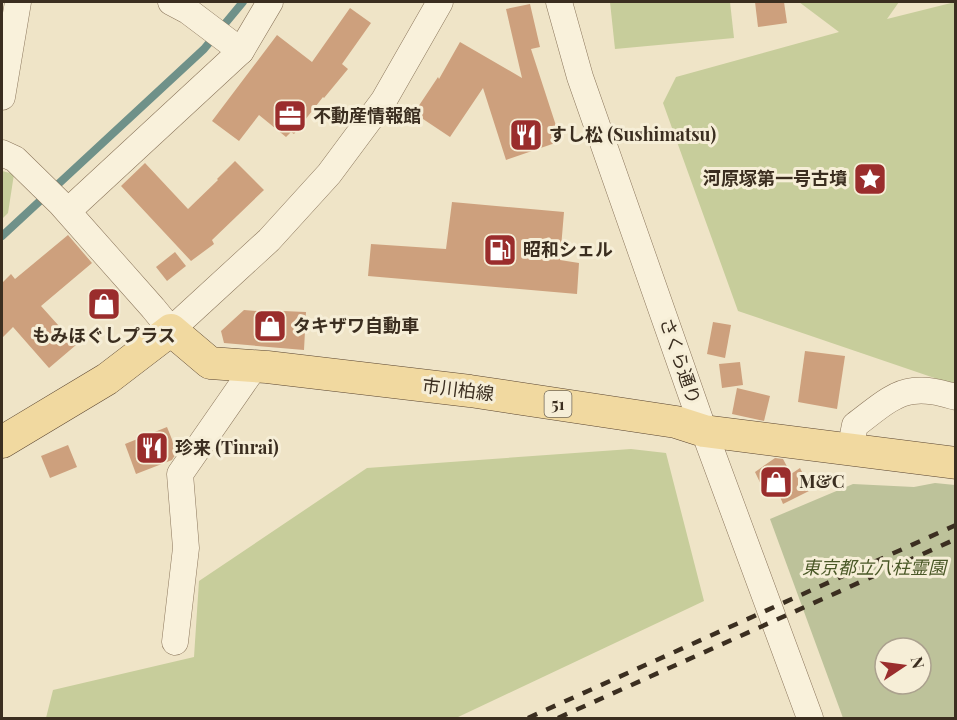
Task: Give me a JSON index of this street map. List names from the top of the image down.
{
  "streets": {
    "main road": ["市川柏線", "51"],
    "street": ["さくら通り"]
  },
  "crossings": [
    ["さくら通り", "市川柏線"]
  ],
  "parks": ["東京都立八柱霊園"],
  "places": {
    "office": ["不動産情報館"],
    "restaurant": ["すし松 (Sushimatsu)", "珍来 (Tinrai)"],
    "place": ["河原塚第一号古墳"],
    "fuel station": ["昭和シェル"],
    "shop": ["もみほぐしプラス", "タキザワ自動車", "M&C"]
  },
  "north": "right"
}
